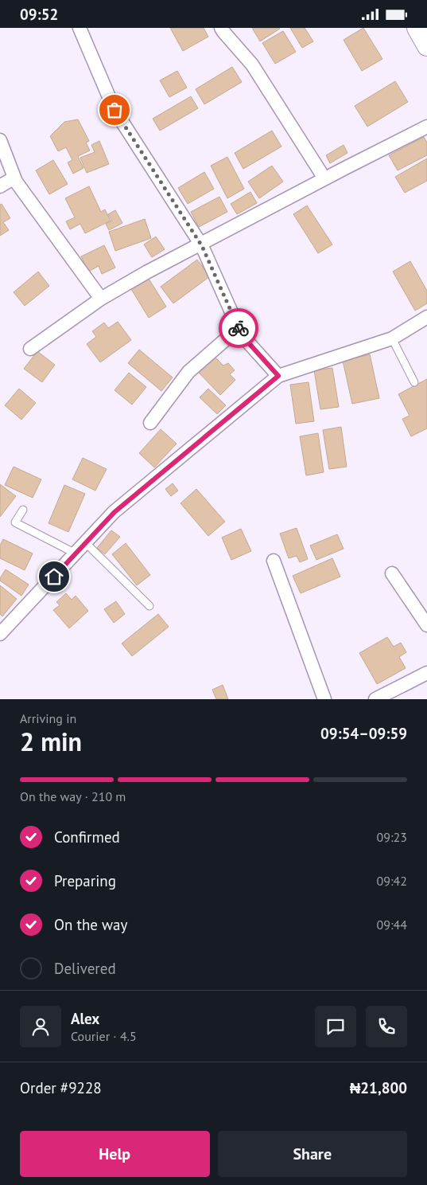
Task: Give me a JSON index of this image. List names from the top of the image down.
{
  "page": {
    "status": "09:52",
    "heading": ["2 min", "Arriving in", "09:54–09:59"],
    "panel": [
      "Alex",
      "Courier · 4.5",
      "Order #9228",
      "₦21,800"
    ],
    "bar": "On the way · 210 m",
    "list": [
      ["Confirmed", "09:23"],
      ["Preparing", "09:42"],
      ["On the way", "09:44"],
      "Delivered"
    ],
    "buttons": ["Help", "Share"]
  }
}
